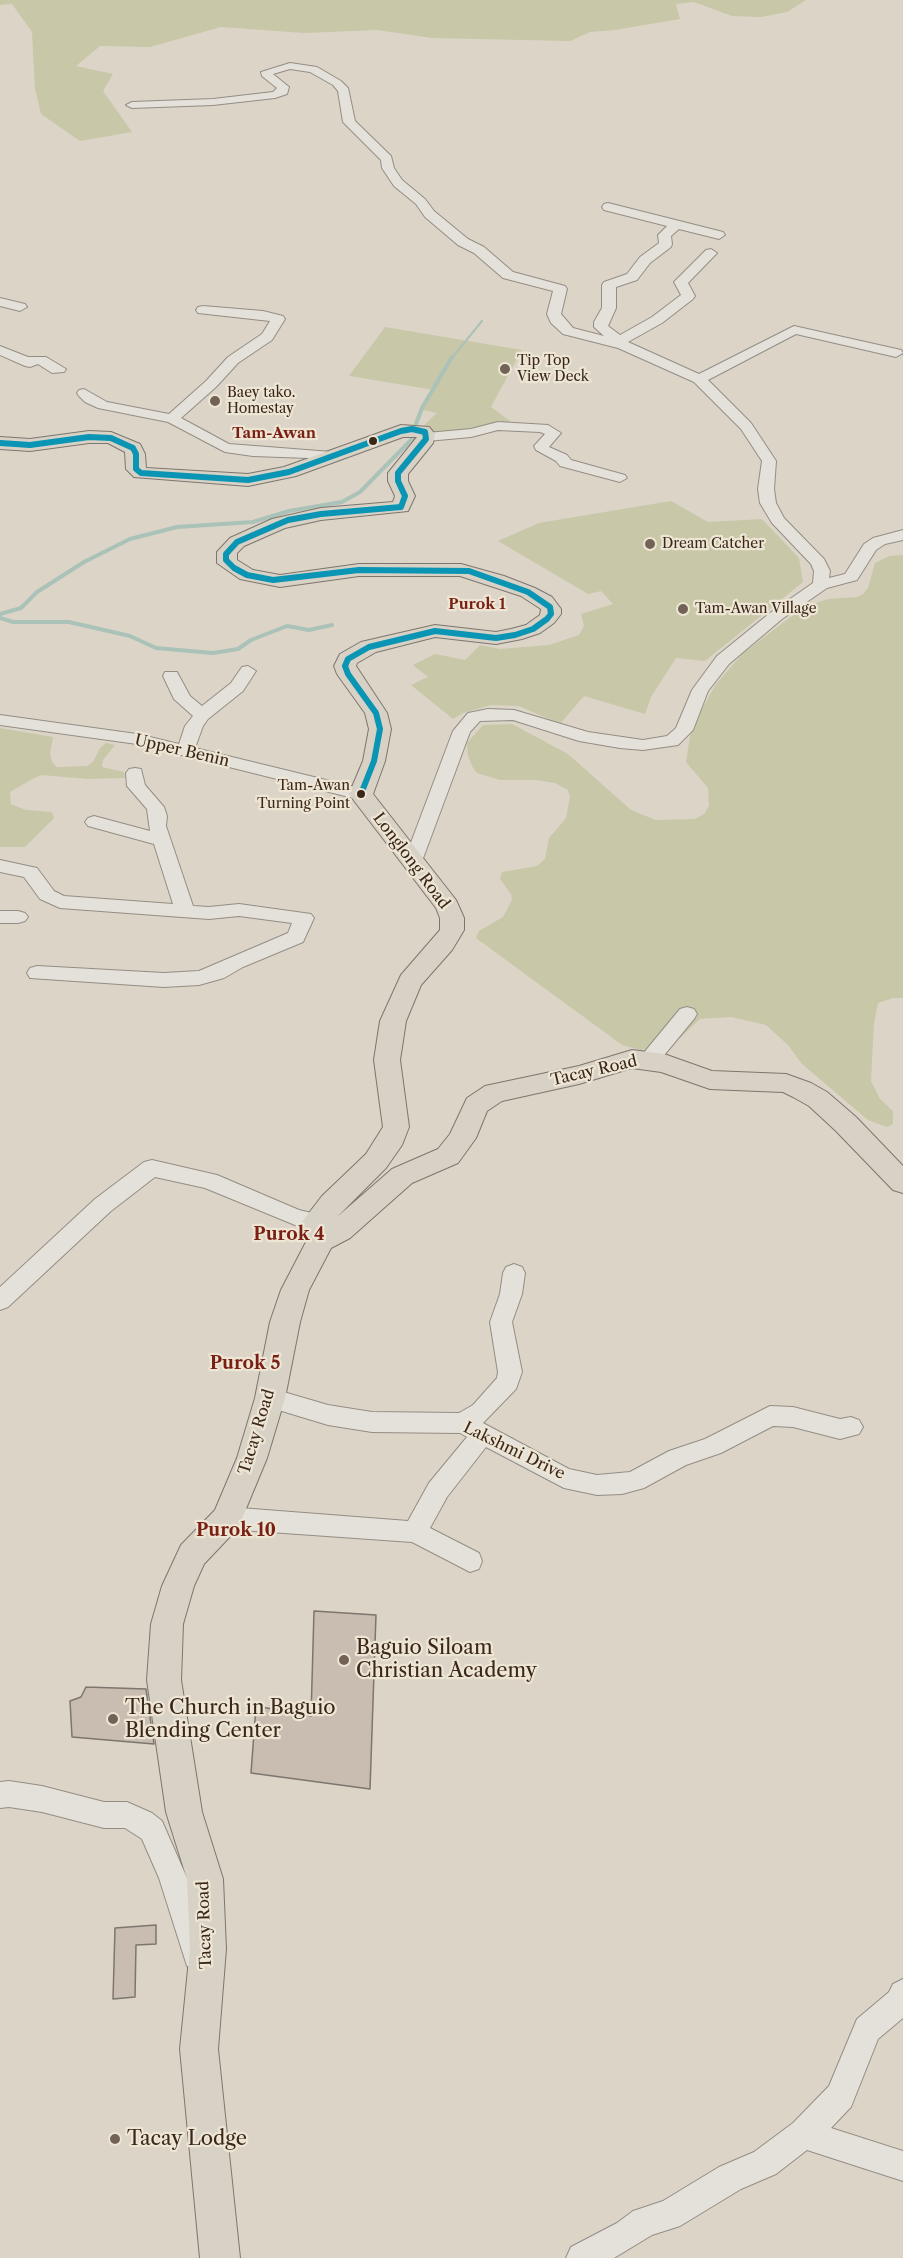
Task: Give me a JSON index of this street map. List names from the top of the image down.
{
  "streets": {
    "main road": ["Longlong Road", "Tacay Road"],
    "street": ["Upper Benin", "Lakshmi Drive"]
  },
  "crossings": [
    ["Upper Benin", "Longlong Road"],
    ["Longlong Road", "Tacay Road"],
    ["Tacay Road", "Lakshmi Drive"]
  ],
  "districts": [
    "Tam-Awan",
    "Purok 1",
    "Purok 4",
    "Purok 5",
    "Purok 10"
  ],
  "places": [
    "Tip Top View Deck",
    "Baey tako. Homestay",
    "Dream Catcher",
    "Tam-Awan Village",
    "Tam-Awan Turning Point",
    "Baguio Siloam Christian Academy",
    "The Church in Baguio Blending Center",
    "Tacay Lodge"
  ]
}
